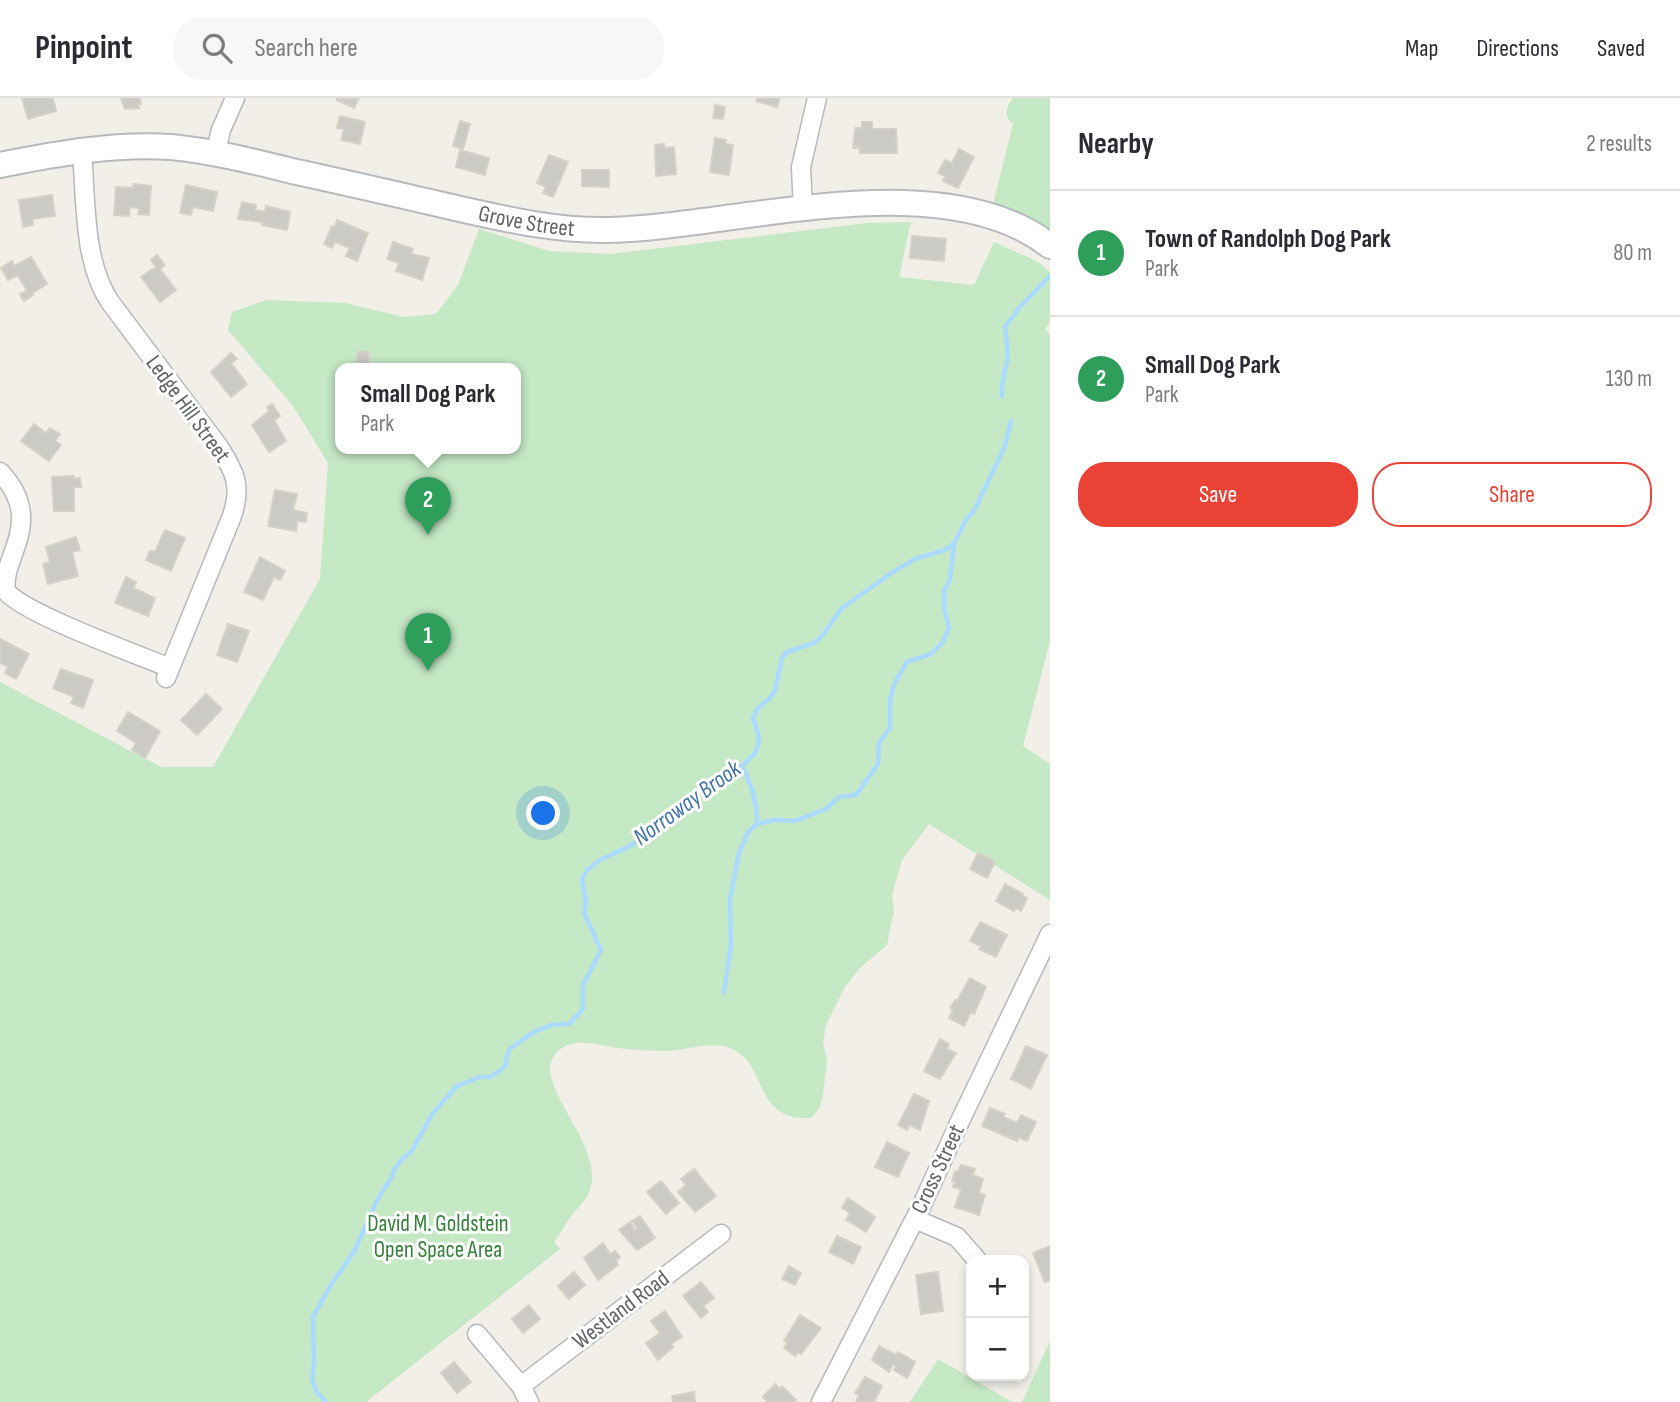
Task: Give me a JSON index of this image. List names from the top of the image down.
{
  "streets": {
    "street": [
      "Grove Street",
      "Ledge Hill Street",
      "Cross Street",
      "Westland Road"
    ]
  },
  "crossings": [
    ["Grove Street", "Ledge Hill Street"]
  ],
  "water": ["Norroway Brook"],
  "parks": ["David M. Goldstein Open Space Area"],
  "page": {
    "header": "Pinpoint",
    "search": "Search here",
    "nav": ["Map", "Directions", "Saved"],
    "heading": ["Nearby", "2 results"],
    "list": [
      {
        "mark": "1",
        "name": "Town of Randolph Dog Park",
        "note": "Park",
        "value": "80 m"
      },
      {
        "mark": "2",
        "name": "Small Dog Park",
        "note": "Park",
        "value": "130 m"
      }
    ],
    "popup": ["Small Dog Park", "Park"],
    "buttons": ["Save", "Share"],
    "pins": ["2", "1"],
    "map_buttons": ["+", "−"]
  }
}
